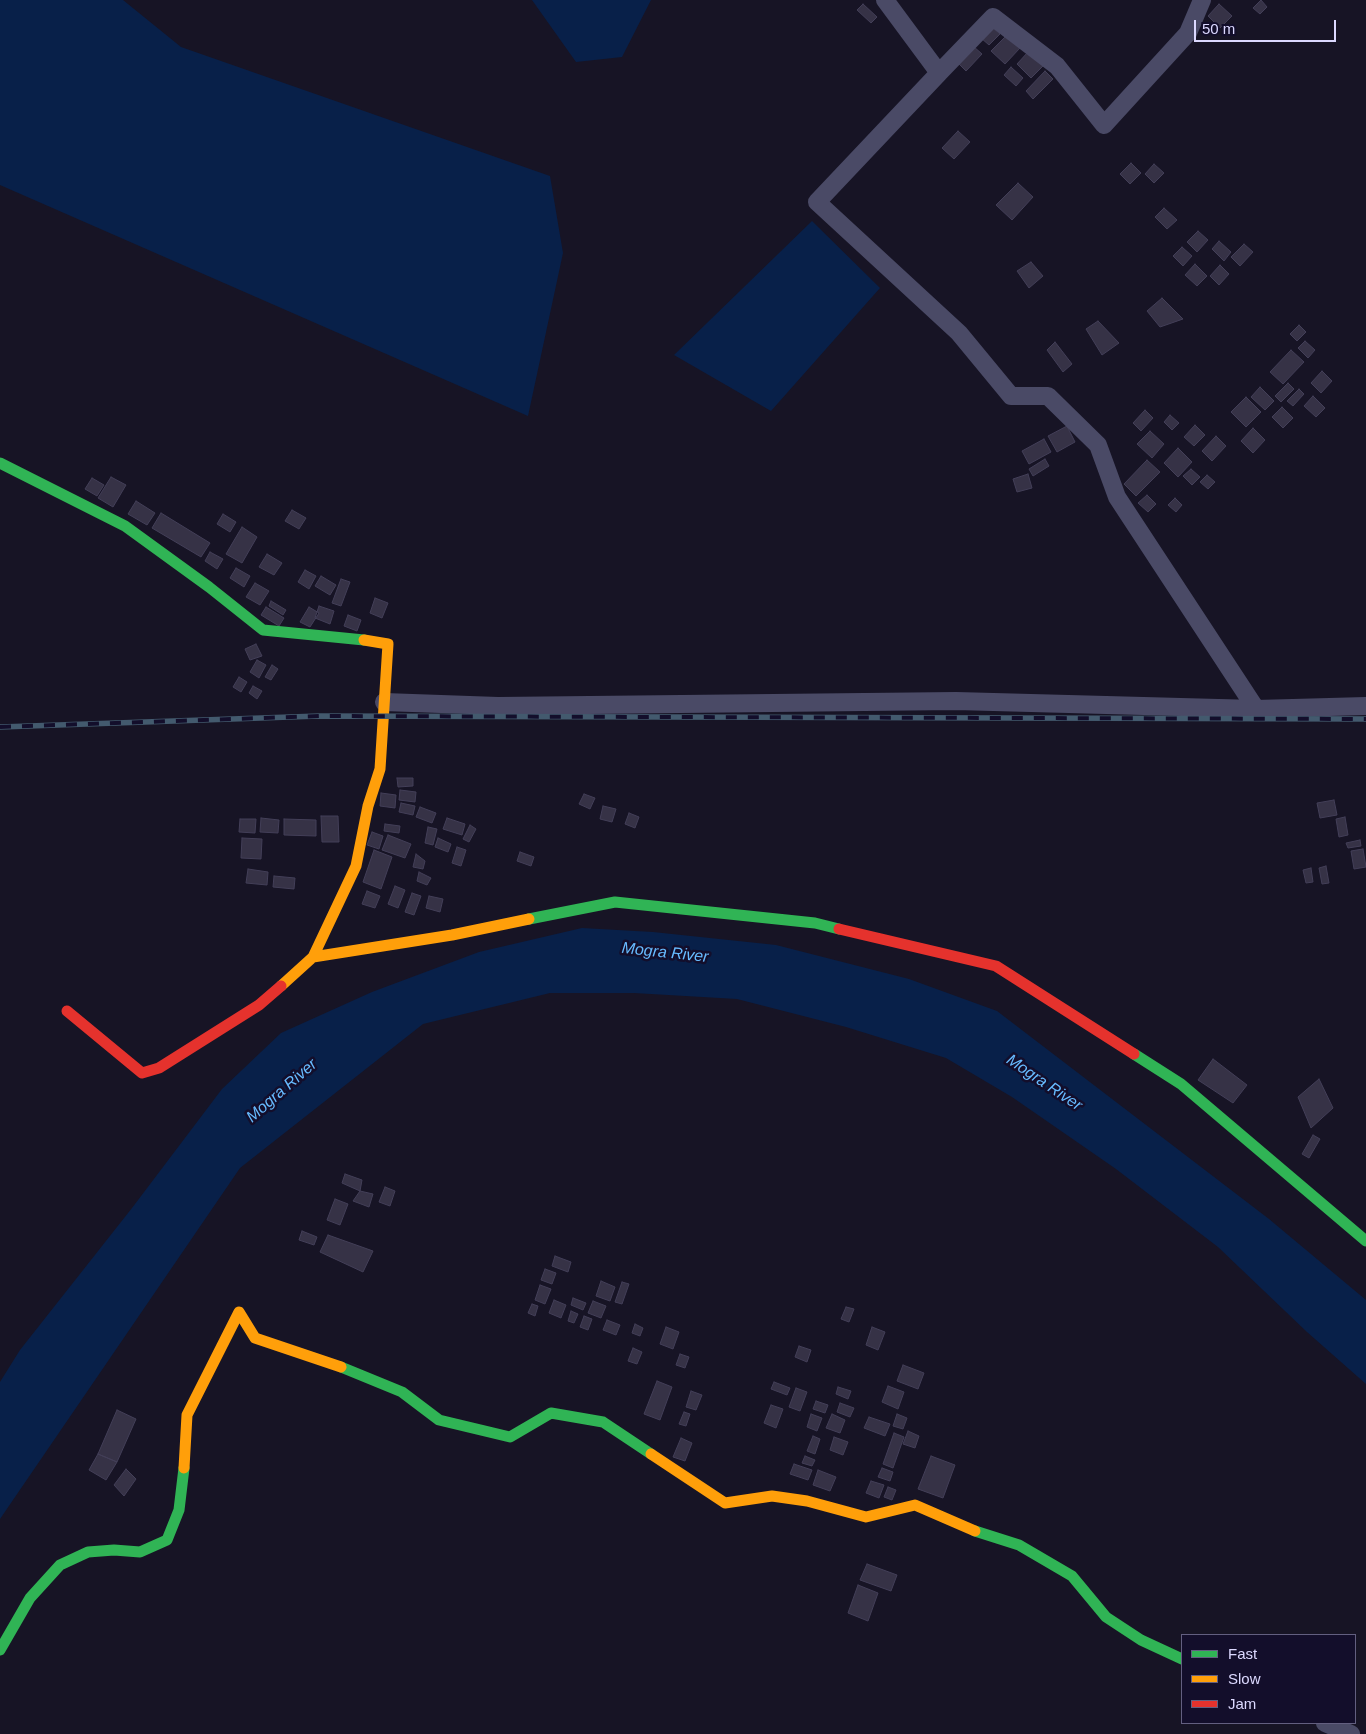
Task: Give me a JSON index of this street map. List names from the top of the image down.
{
  "water": ["Mogra River"],
  "legend": ["Fast", "Slow", "Jam"],
  "scale_bar": "50 m"
}
